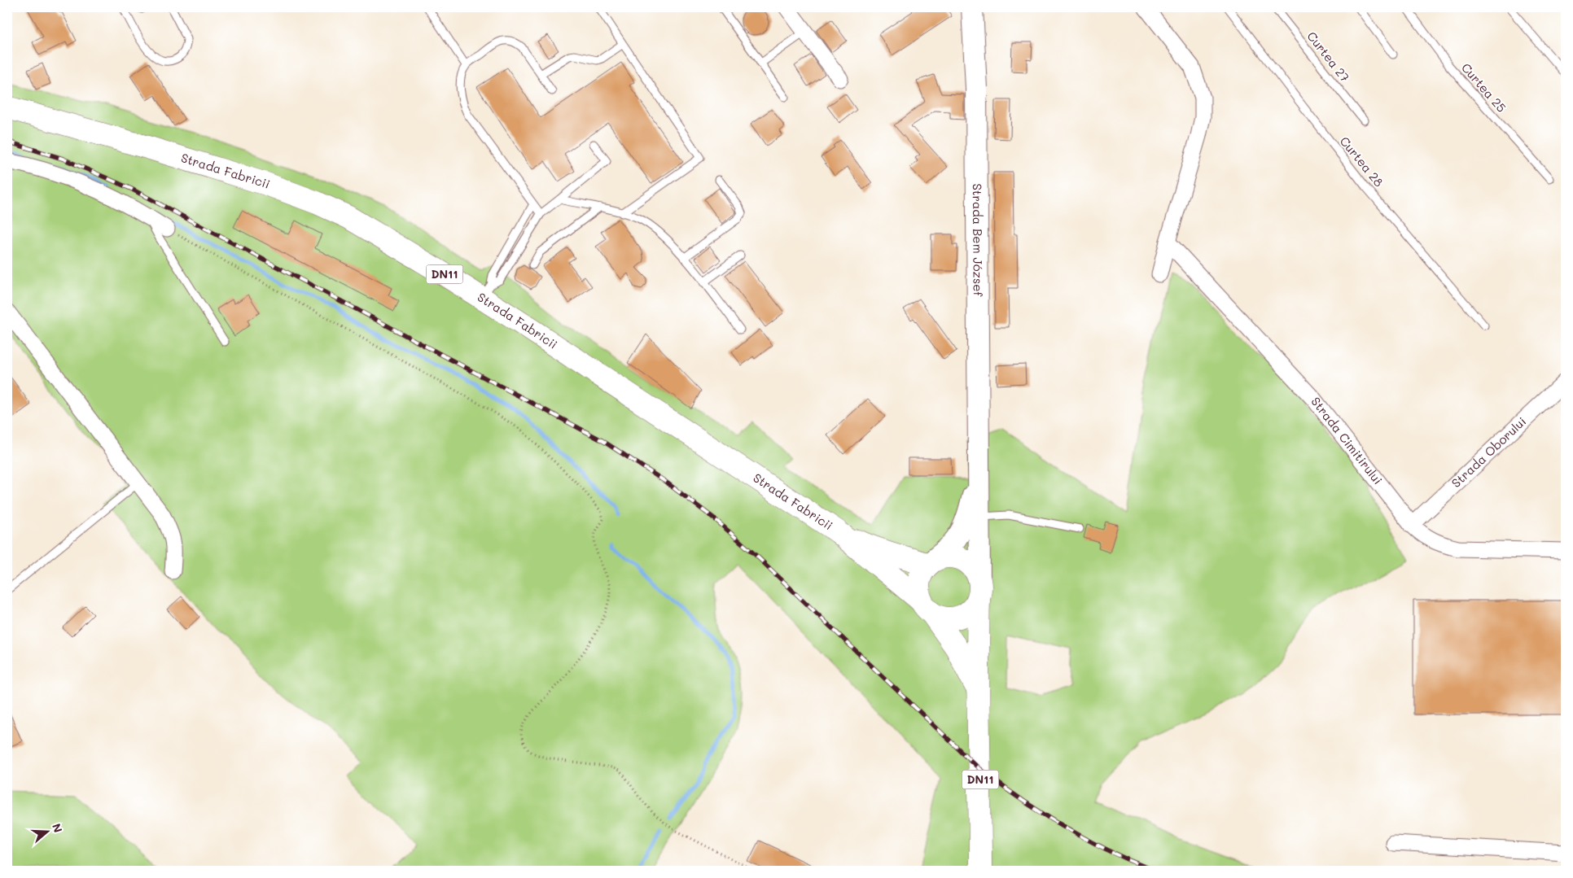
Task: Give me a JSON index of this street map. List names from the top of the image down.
{
  "streets": {
    "highway": ["Strada Fabricii", "Strada Bem József", "DN11"],
    "street": ["Strada Cimitirului", "Strada Oborului"],
    "lane": ["Curtea 27", "Curtea 25", "Curtea 28"]
  },
  "crossings": [
    ["Strada Fabricii", "Strada Bem József"],
    ["Strada Fabricii", "DN11"],
    ["Strada Bem József", "DN11"],
    ["Strada Cimitirului", "Strada Oborului"]
  ],
  "north": "right"
}
